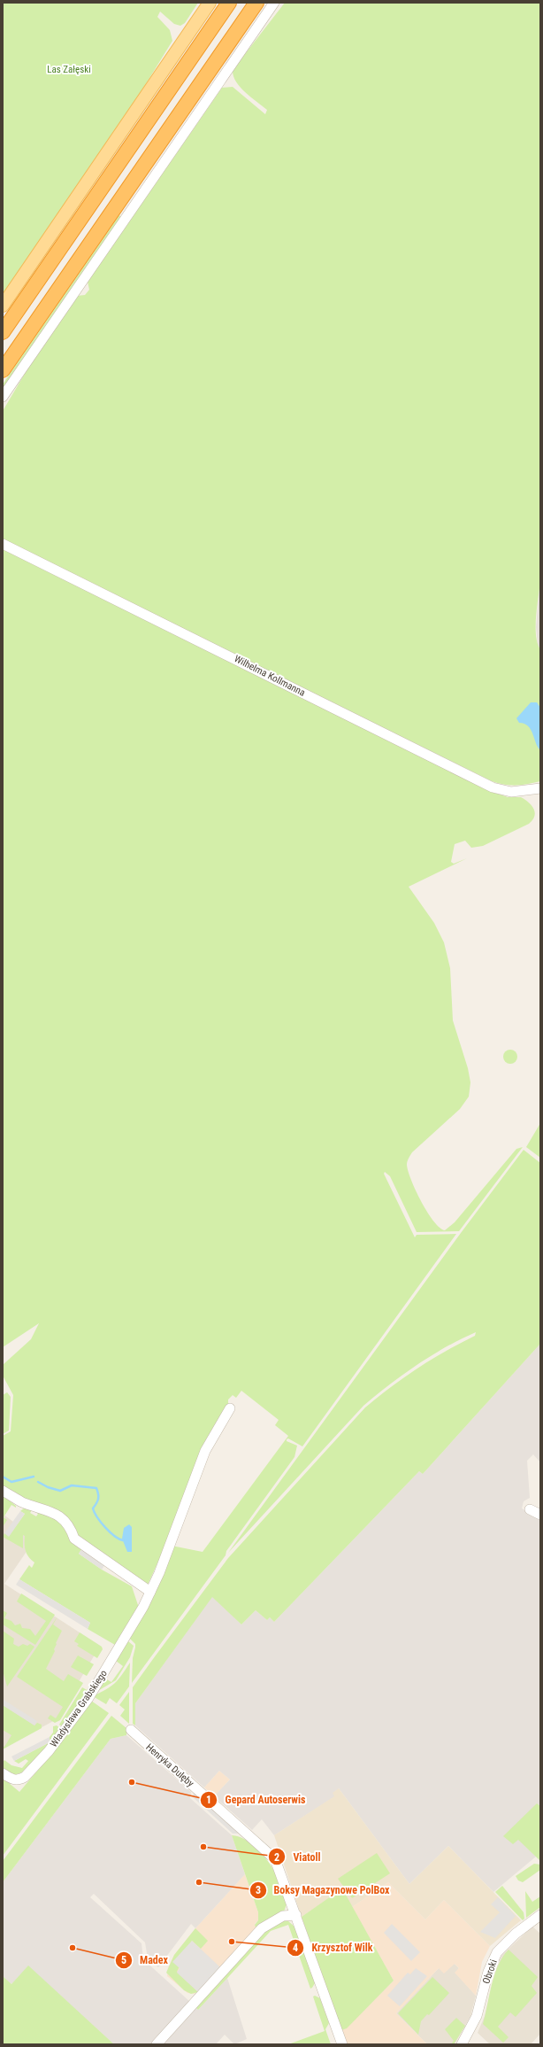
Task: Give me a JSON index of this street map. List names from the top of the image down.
{
  "streets": {
    "street": [
      "Wilhelma Kollmanna",
      "Władysława Grabskiego",
      "Henryka Dulęby",
      "Obroki"
    ]
  },
  "parks": ["Las Załęski"],
  "places": [
    "Gepard Autoserwis",
    "Viatoll",
    "Boksy Magazynowe PolBox",
    "Krzysztof Wilk",
    "Madex"
  ]
}
